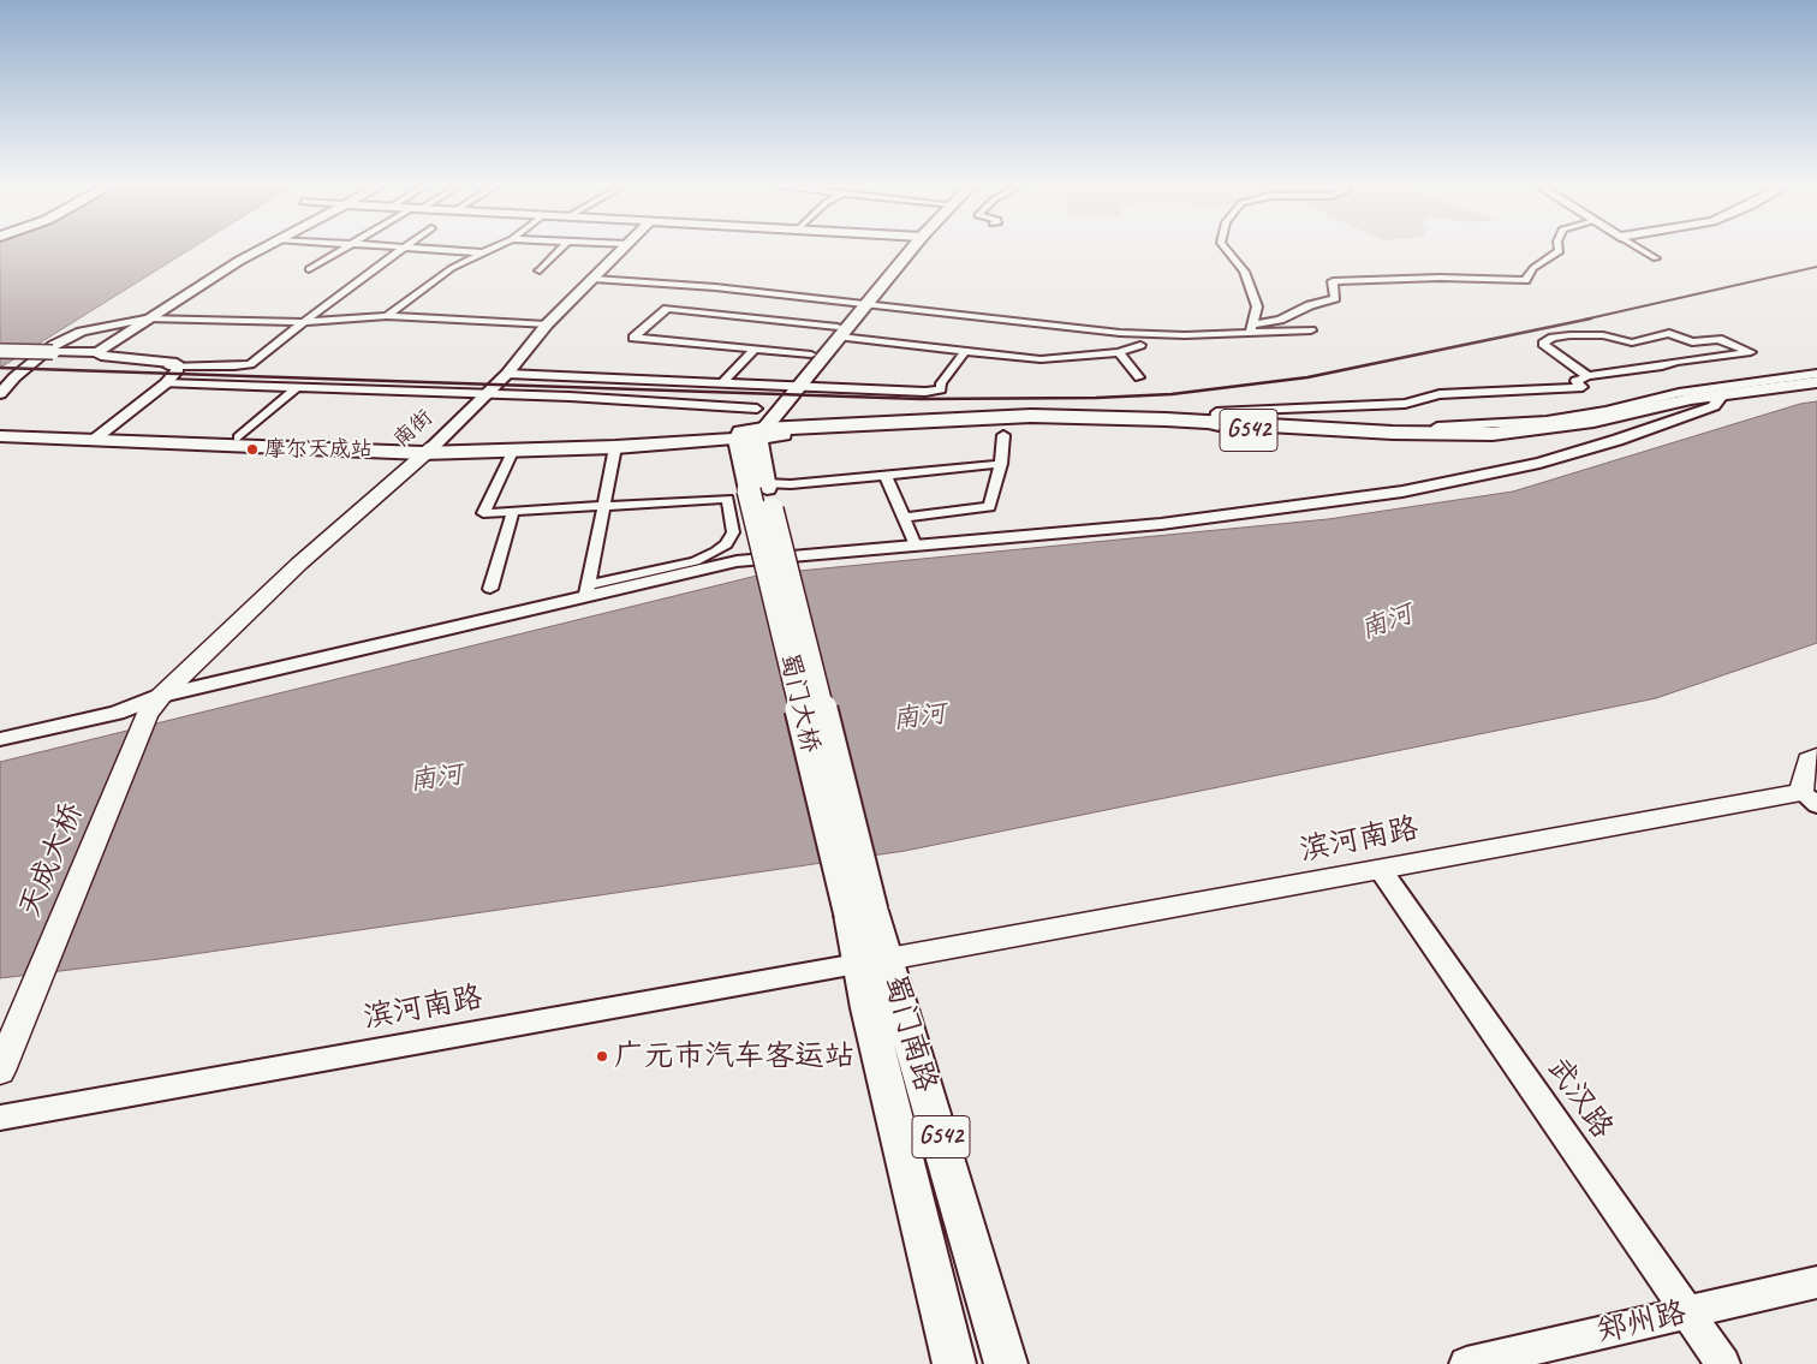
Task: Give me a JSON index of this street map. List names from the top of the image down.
{
  "streets": {
    "highway": ["G542", "蜀门大桥", "蜀门南路"],
    "main road": ["南街", "滨河南路", "天成大桥"],
    "street": ["武汉路", "郑州路"]
  },
  "crossings": [
    ["南街", "天成大桥"],
    ["G542", "蜀门大桥"],
    ["蜀门大桥", "蜀门南路"],
    ["滨河南路", "蜀门南路"],
    ["滨河南路", "武汉路"],
    ["武汉路", "郑州路"]
  ],
  "water": ["南河"],
  "places": ["摩尔天成站", "广元市汽车客运站"]
}
